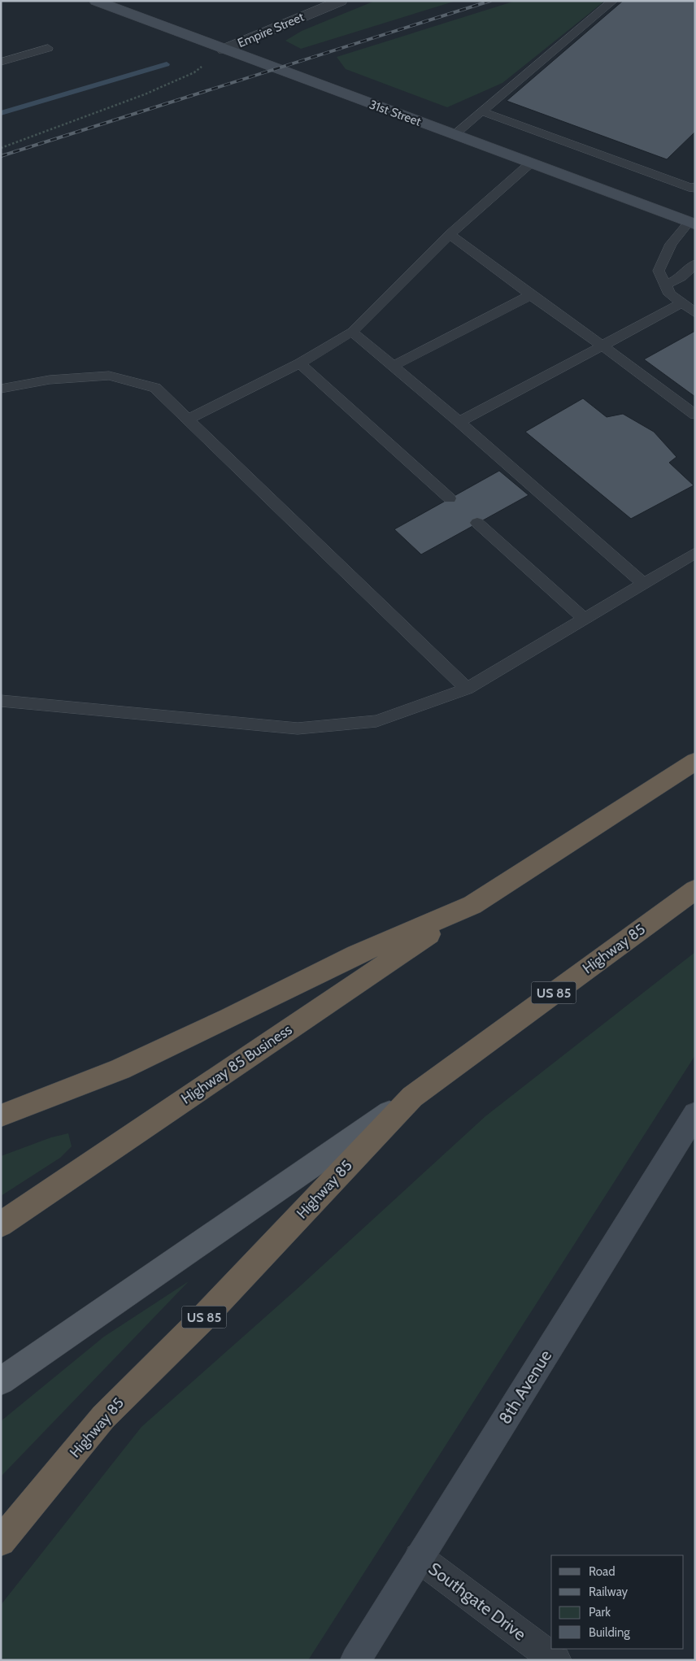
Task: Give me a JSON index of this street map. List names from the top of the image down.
{
  "streets": {
    "highway": ["Highway 85", "US 85", "Highway 85 Business"],
    "street": [
      "Empire Street",
      "31st Street",
      "8th Avenue",
      "Southgate Drive"
    ]
  },
  "crossings": [
    ["Empire Street", "31st Street"],
    ["8th Avenue", "Southgate Drive"]
  ],
  "legend": [
    "Road",
    "Railway",
    "Park",
    "Building"
  ]
}
